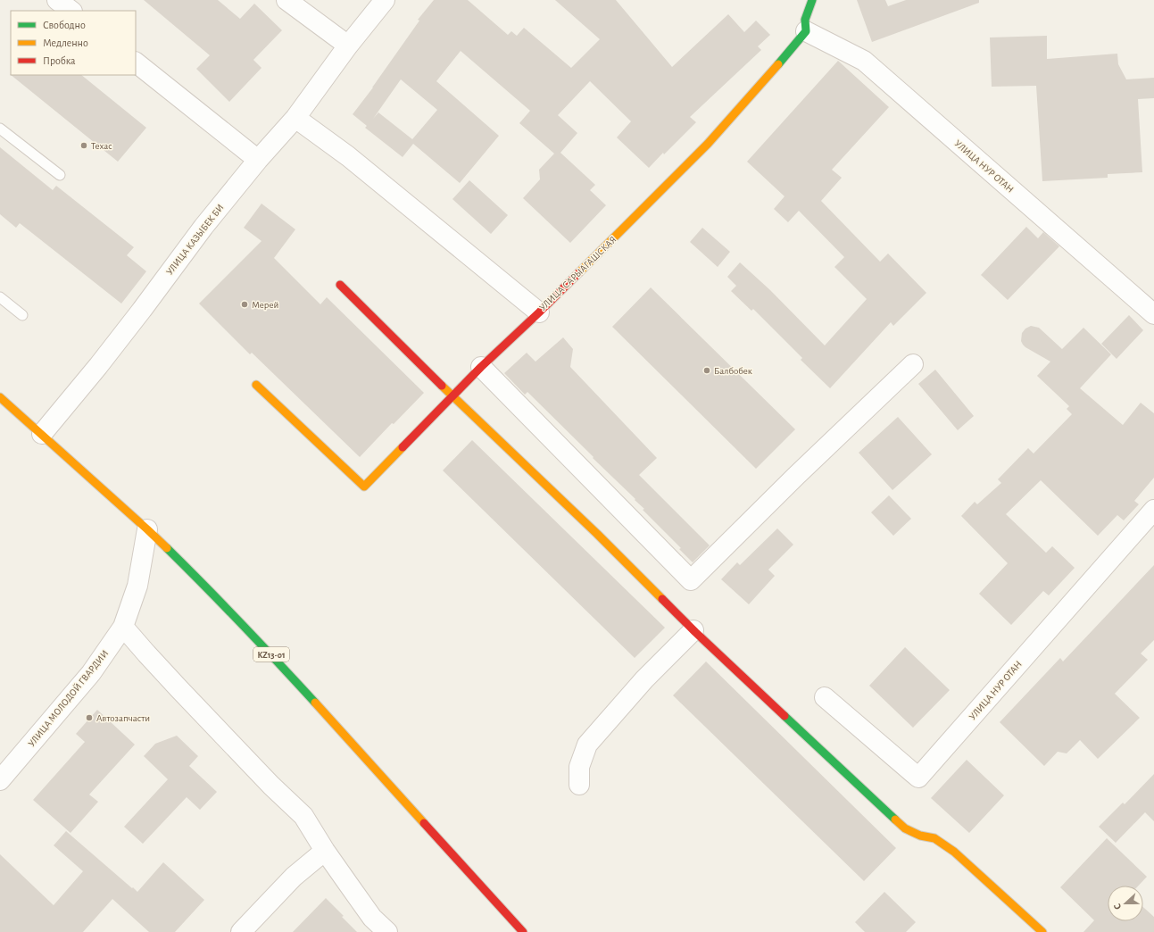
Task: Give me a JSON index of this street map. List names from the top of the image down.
{
  "streets": {
    "main road": ["УЛИЦА САРЫАГАШСКАЯ", "KZ13-01"],
    "street": ["УЛИЦА НУР ОТАН", "УЛИЦА КАЗЫБЕК БИ", "УЛИЦА МОЛОДОЙ ГВАРДИИ"]
  },
  "crossings": [
    ["УЛИЦА НУР ОТАН", "УЛИЦА САРЫАГАШСКАЯ"],
    ["УЛИЦА КАЗЫБЕК БИ", "УЛИЦА САРЫАГАШСКАЯ"],
    ["УЛИЦА КАЗЫБЕК БИ", "KZ13-01"],
    ["KZ13-01", "УЛИЦА МОЛОДОЙ ГВАРДИИ"]
  ],
  "places": [
    "Техас",
    "Мерей",
    "Балбобек",
    "Автозапчасти"
  ],
  "legend": ["Свободно", "Медленно", "Пробка"],
  "north": "left"
}
